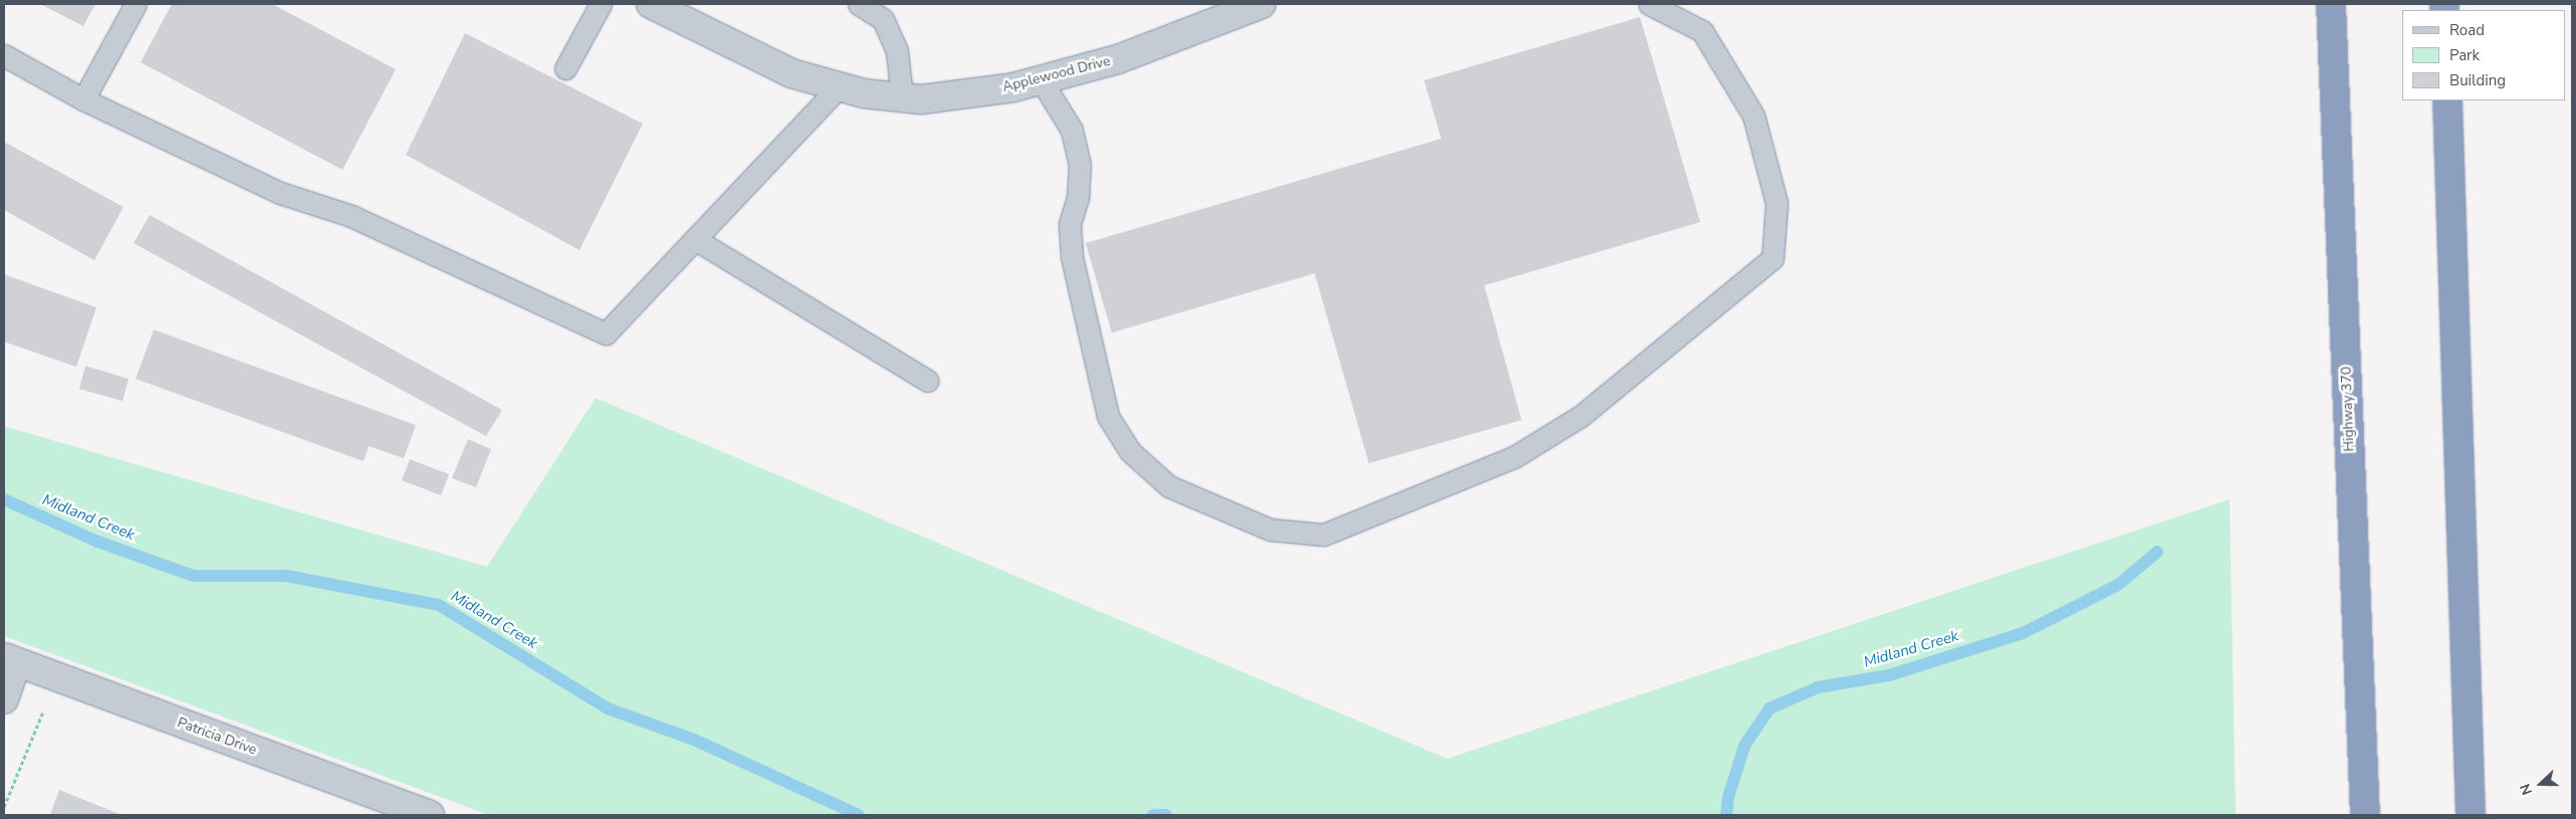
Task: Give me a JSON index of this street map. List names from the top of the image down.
{
  "streets": {
    "highway": ["Highway 370"],
    "street": ["Applewood Drive", "Patricia Drive"]
  },
  "water": ["Midland Creek"],
  "legend": ["Road", "Park", "Building"],
  "north": "left"
}
